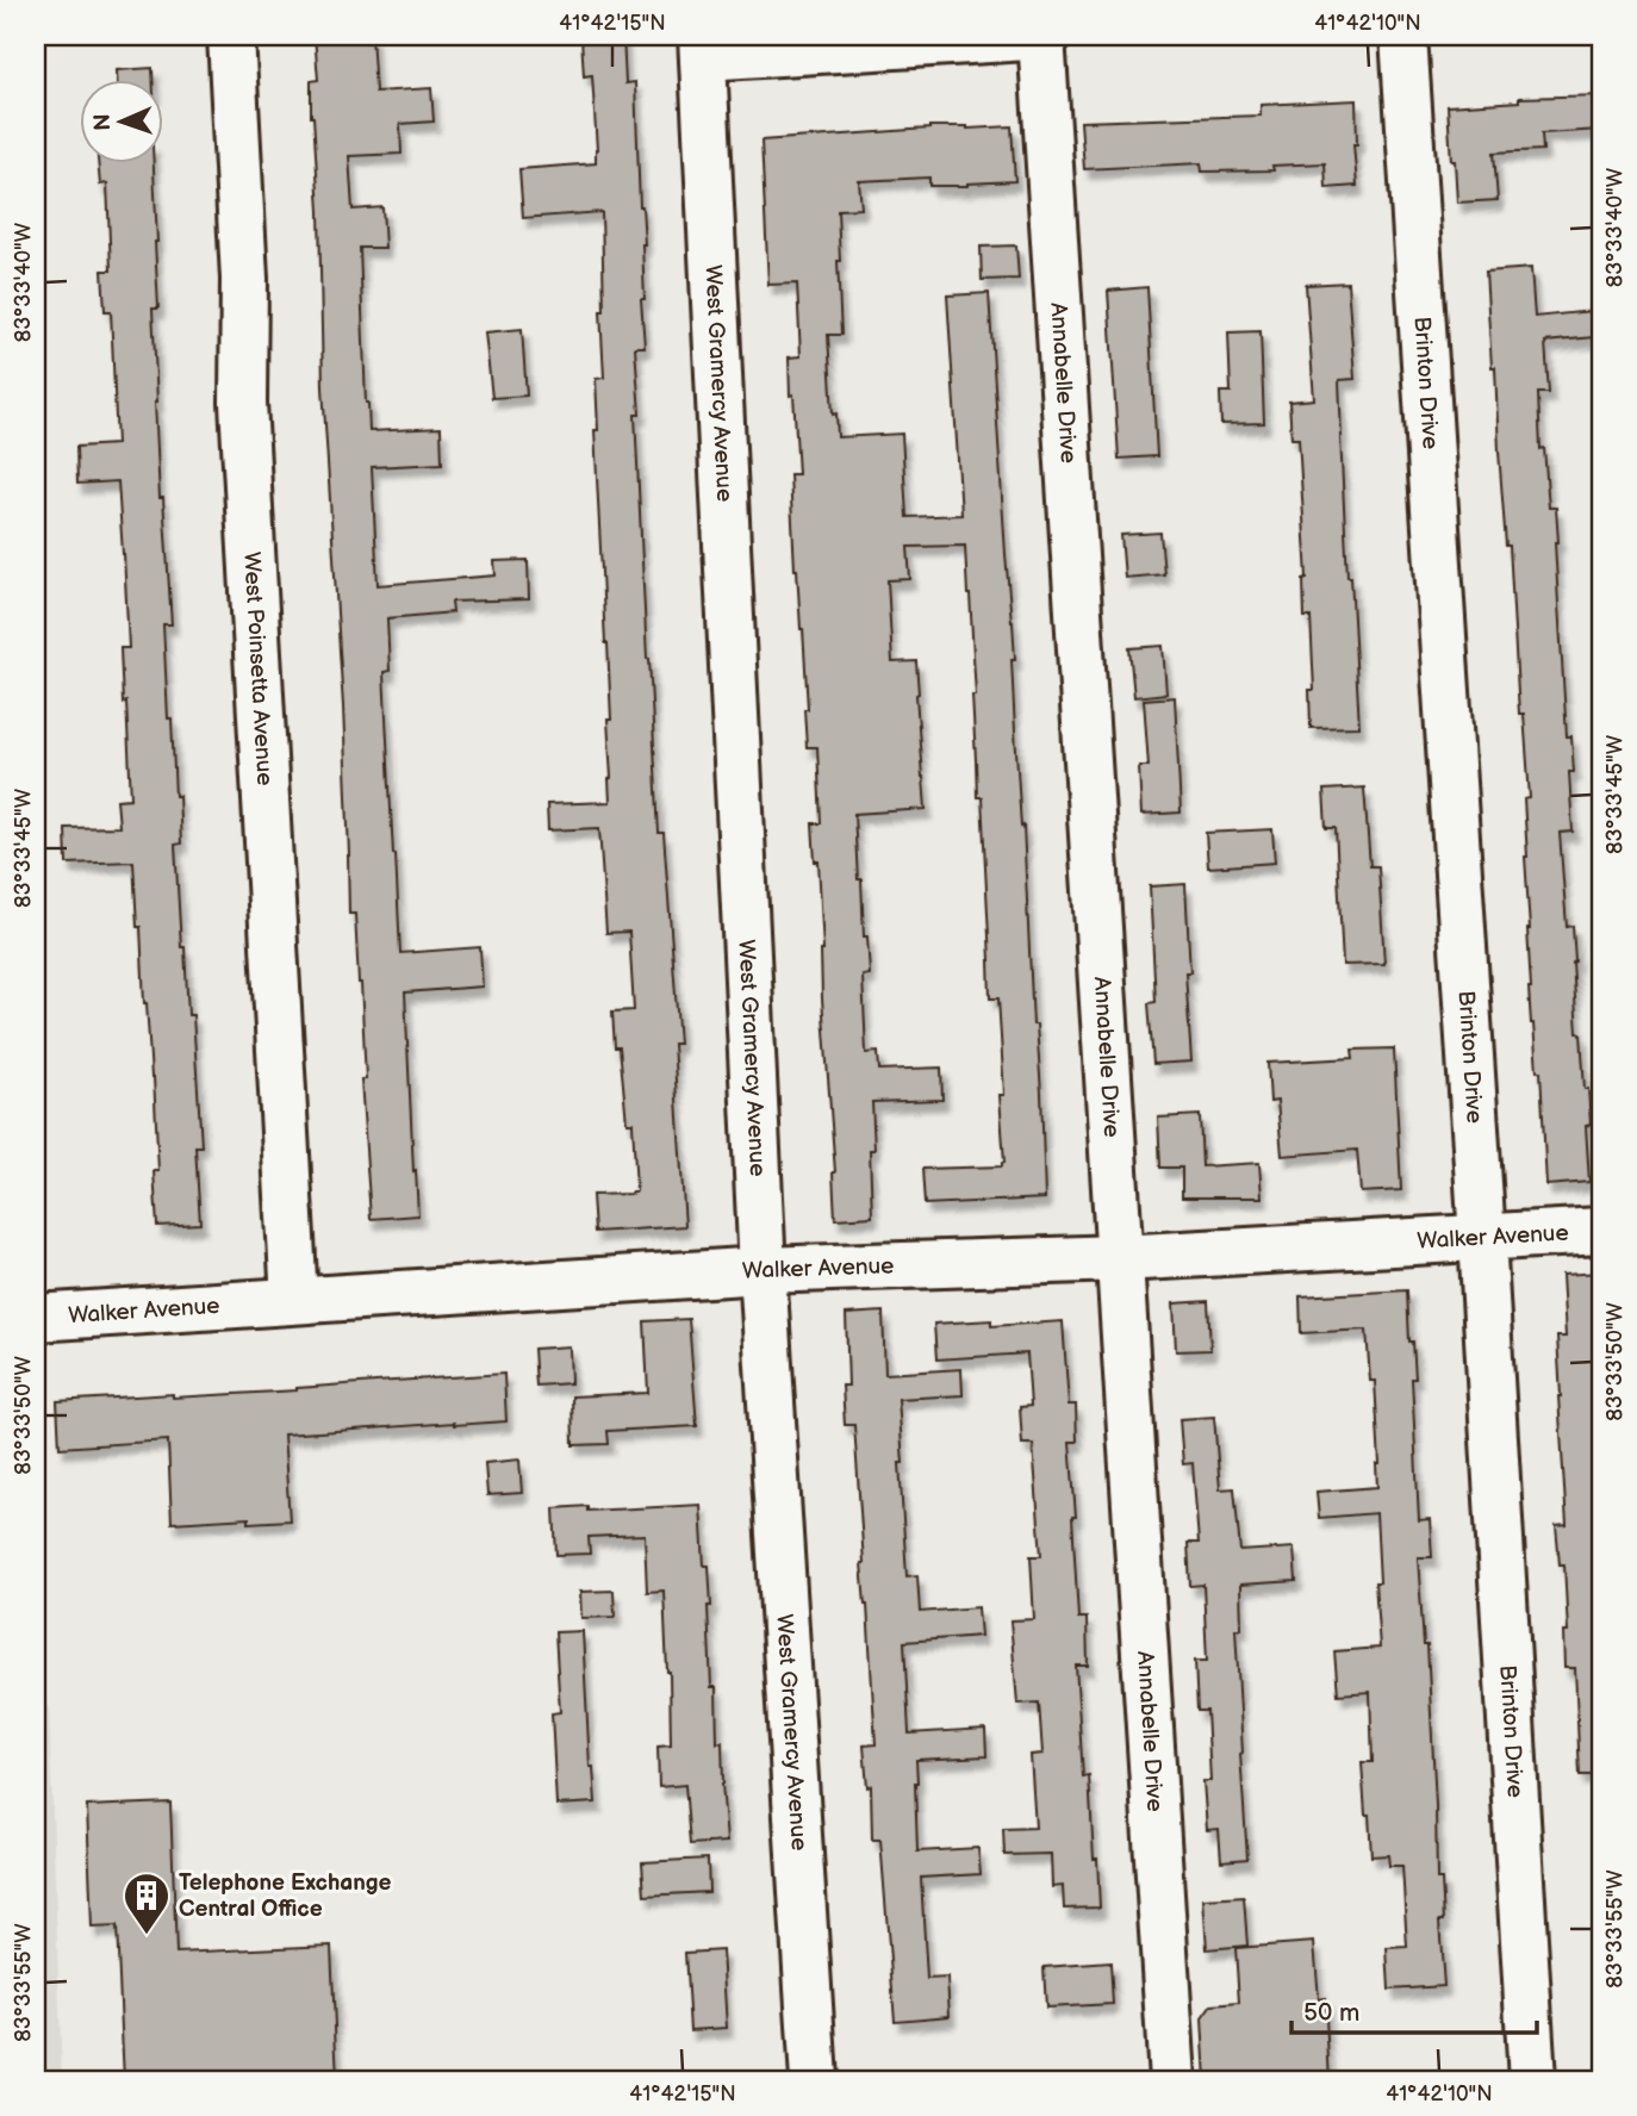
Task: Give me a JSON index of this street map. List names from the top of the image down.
{
  "streets": {
    "street": [
      "West Gramercy Avenue",
      "Annabelle Drive",
      "Brinton Drive",
      "West Poinsetta Avenue",
      "Walker Avenue"
    ]
  },
  "crossings": [
    ["West Gramercy Avenue", "Walker Avenue"],
    ["Annabelle Drive", "Walker Avenue"],
    ["Brinton Drive", "Walker Avenue"],
    ["West Poinsetta Avenue", "Walker Avenue"]
  ],
  "places": {
    "building": ["Telephone Exchange Central Office"]
  },
  "scale_bar": "50 m",
  "north": "left",
  "coordinates": [
    "41°42'15\"N",
    "41°42'10\"N",
    "83°33'40\"W",
    "83°33'45\"W",
    "83°33'50\"W",
    "83°33'55\"W"
  ]
}
